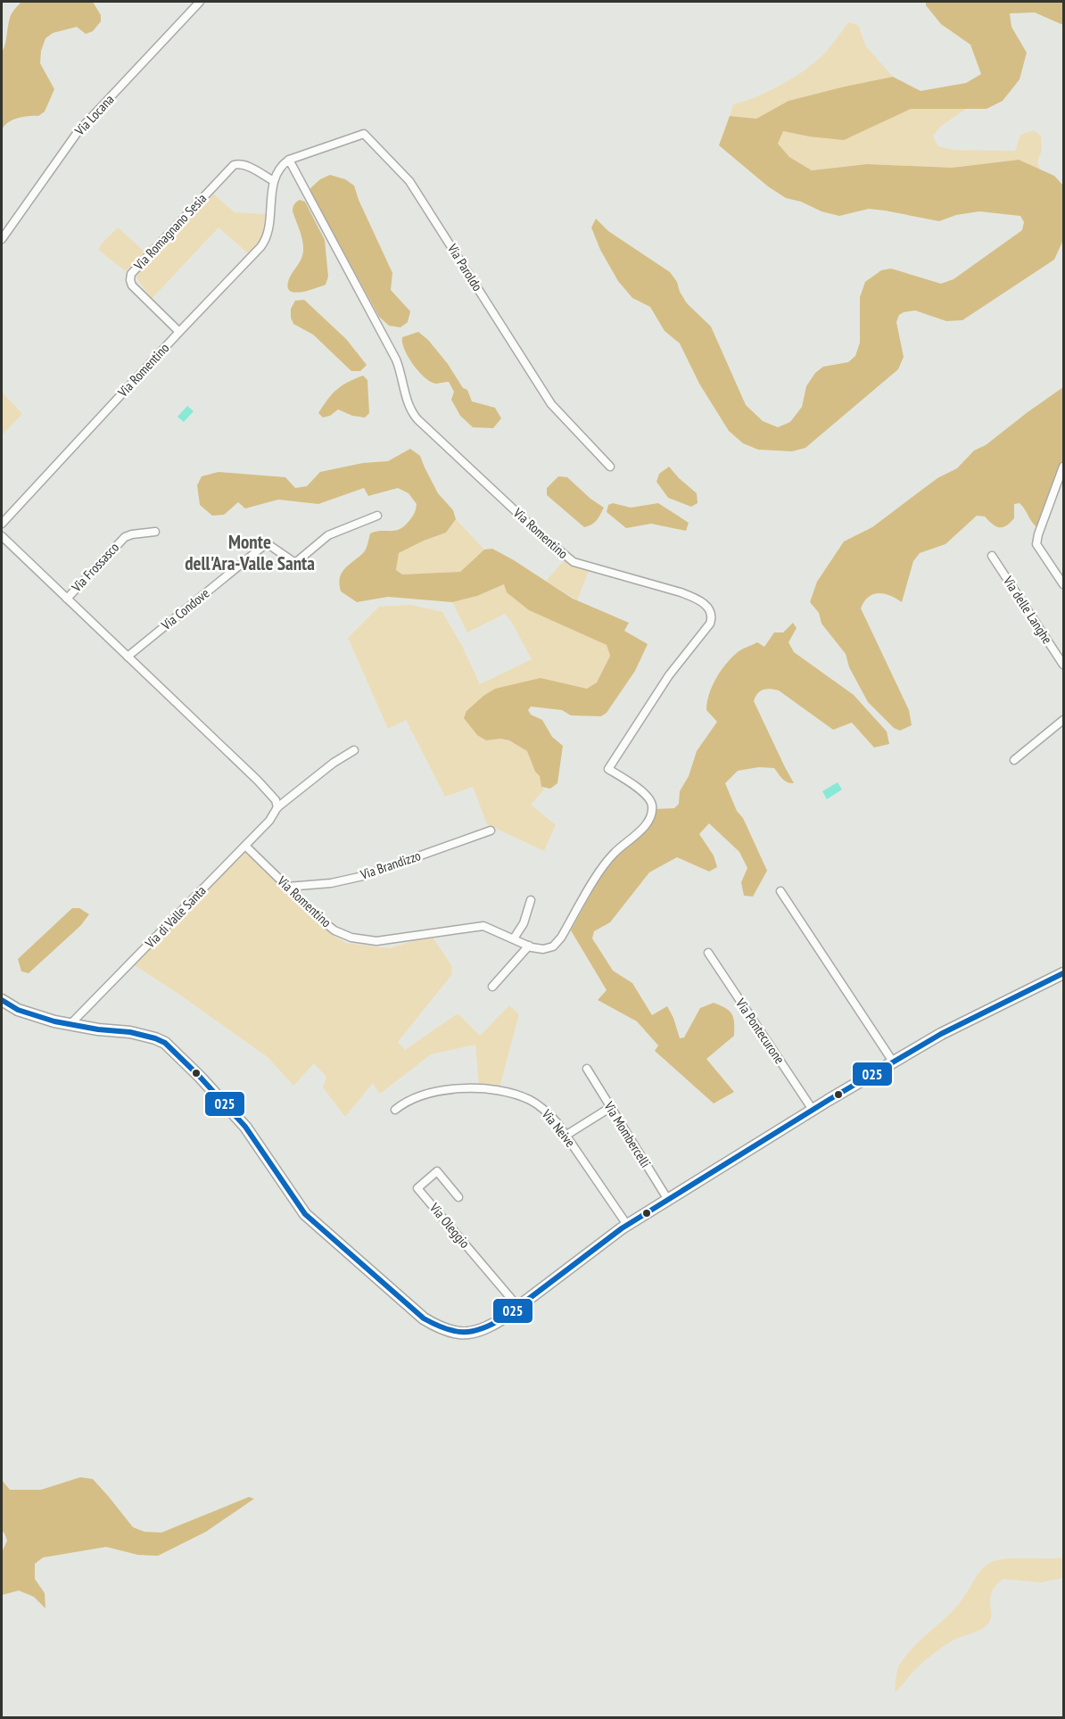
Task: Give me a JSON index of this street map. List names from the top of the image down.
{
  "streets": {
    "street": [
      "Via Locana",
      "Via Romagnano Sesia",
      "Via Paroldo",
      "Via Romentino",
      "Via Frossasco",
      "Via Condove",
      "Via delle Langhe",
      "Via Brandizzo",
      "Via di Valle Santa",
      "Via Pontecurone",
      "Via Neive",
      "Via Mombercelli",
      "Via Oleggio"
    ]
  },
  "crossings": [
    ["Via Romagnano Sesia", "Via Romentino"],
    ["Via Paroldo", "Via Romentino"],
    ["Via Romentino", "Via Brandizzo"],
    ["Via Romentino", "Via di Valle Santa"]
  ],
  "districts": ["Monte dell'Ara-Valle Santa"],
  "lines": ["transit line 025"]
}
